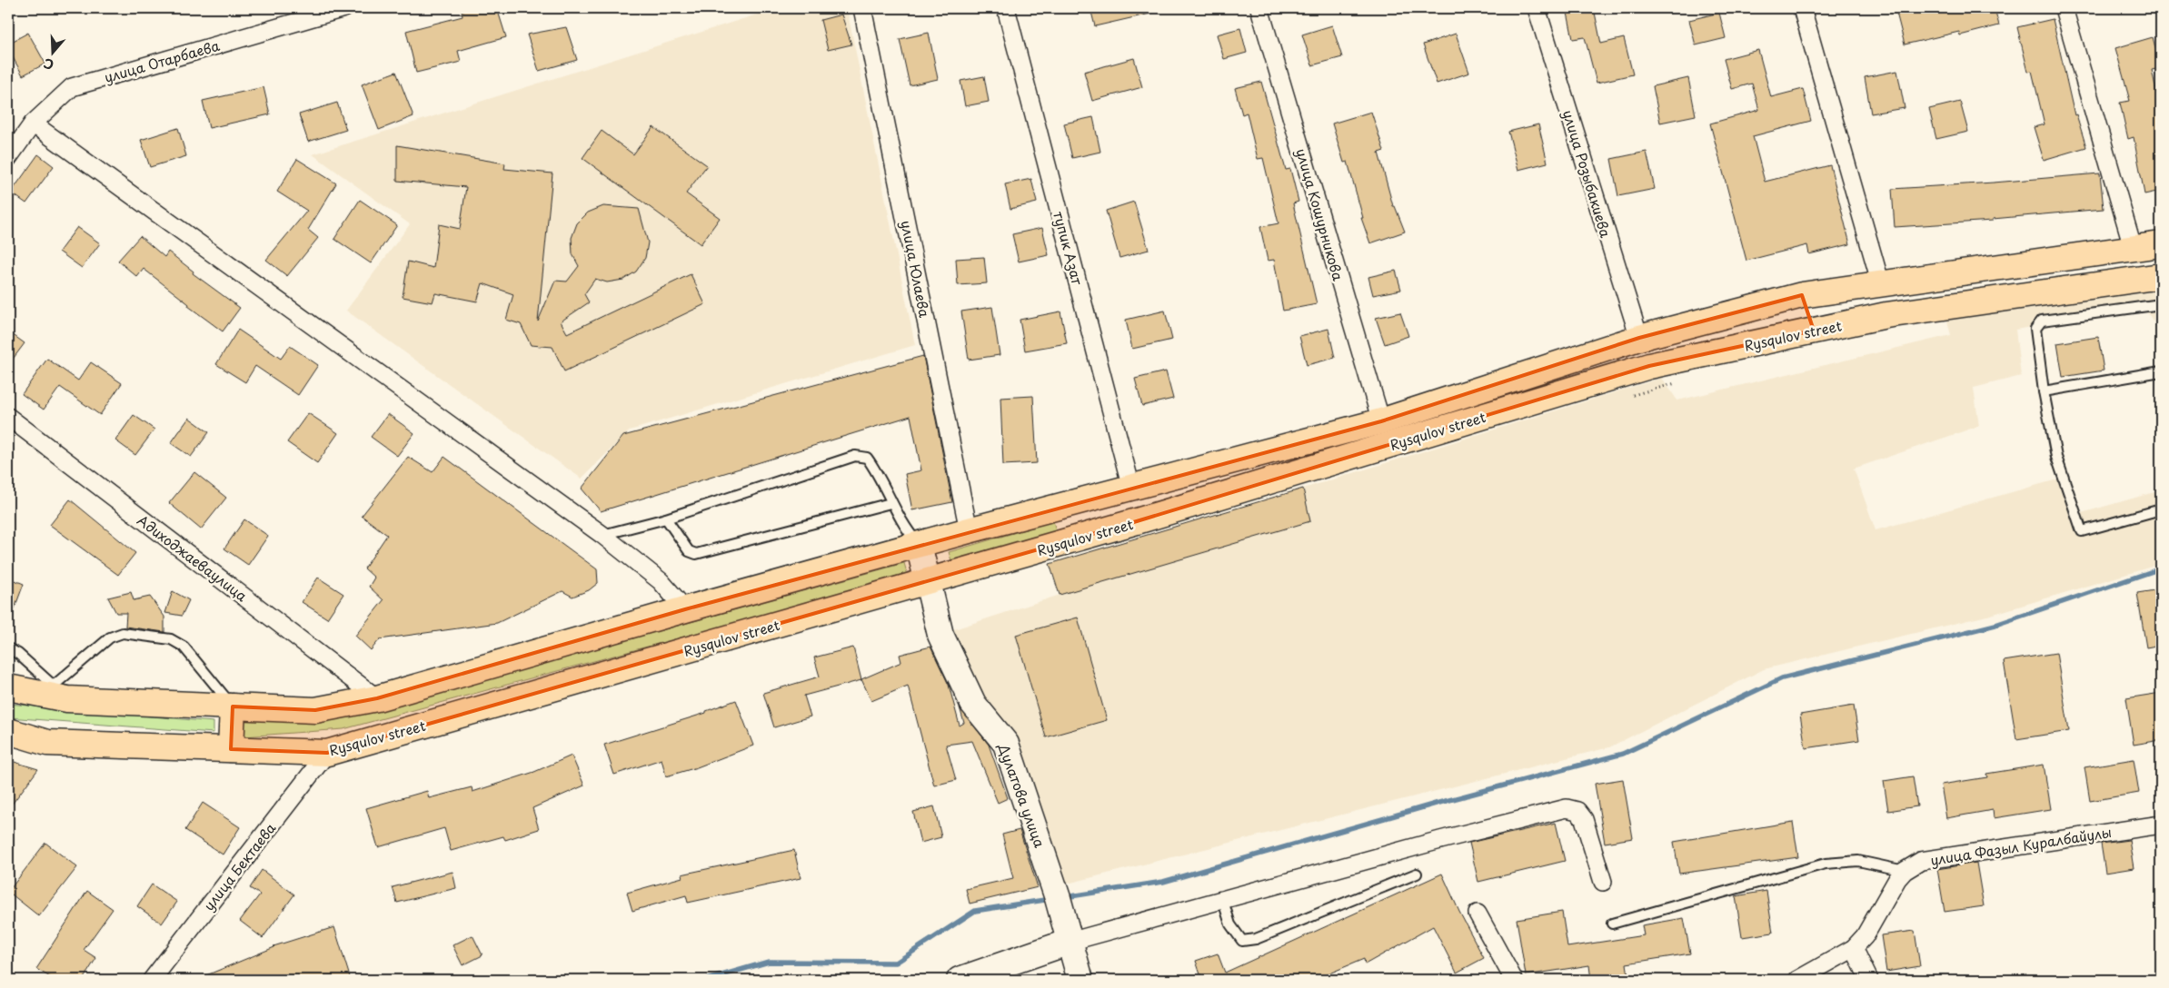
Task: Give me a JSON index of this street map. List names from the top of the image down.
{
  "streets": {
    "main road": ["Rysqulov street"],
    "street": [
      "улица Отарбаева",
      "улица Розыбакиева",
      "улица Кошурникова",
      "тупик Азат",
      "улица Юлаева",
      "Адиходжаеваулица",
      "Дулатова улица",
      "улица Фазыл Куралбайулы",
      "улица Бектаева"
    ]
  },
  "crossings": [
    ["улица Розыбакиева", "Rysqulov street"],
    ["улица Кошурникова", "Rysqulov street"],
    ["тупик Азат", "Rysqulov street"],
    ["улица Юлаева", "Rysqulov street"],
    ["Rysqulov street", "Адиходжаеваулица"],
    ["Rysqulov street", "Дулатова улица"],
    ["Rysqulov street", "улица Бектаева"]
  ],
  "north": "bottom"
}
